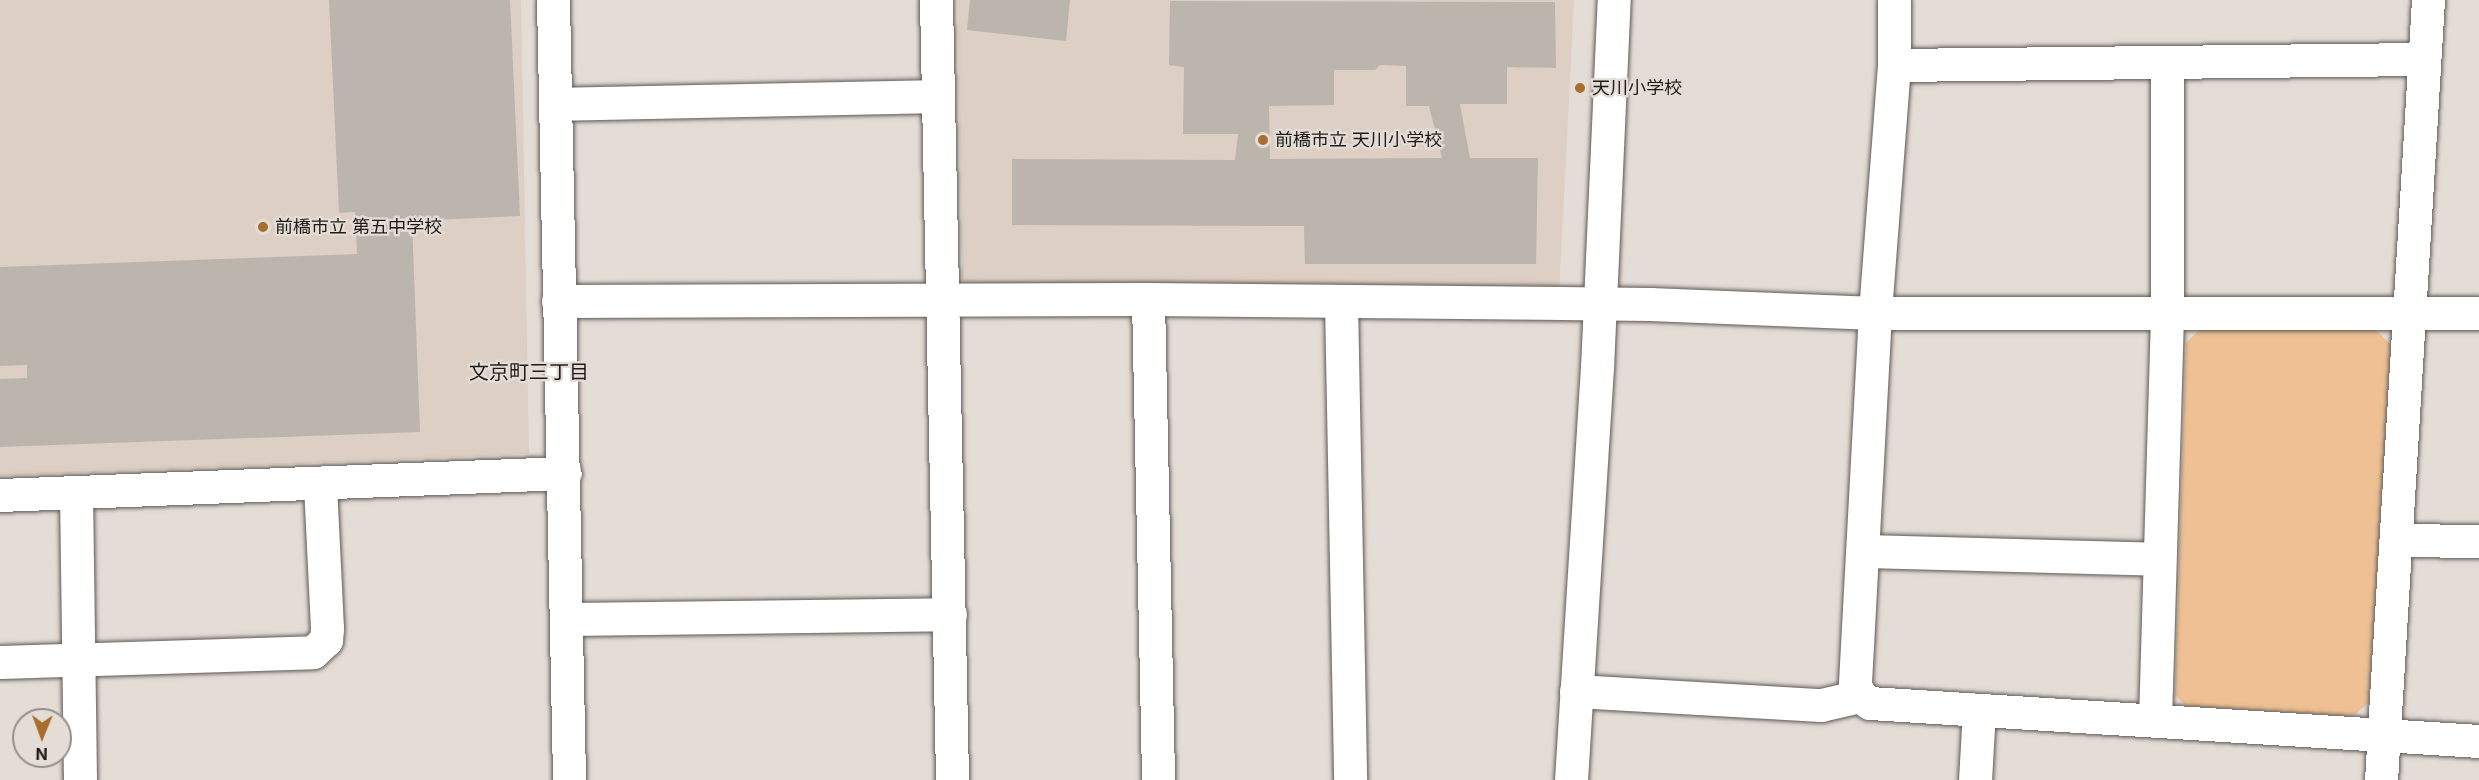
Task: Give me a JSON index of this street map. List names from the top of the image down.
{
  "districts": ["文京町三丁目"],
  "places": ["天川小学校", "前橋市立 天川小学校", "前橋市立 第五中学校"],
  "north": "bottom"
}
